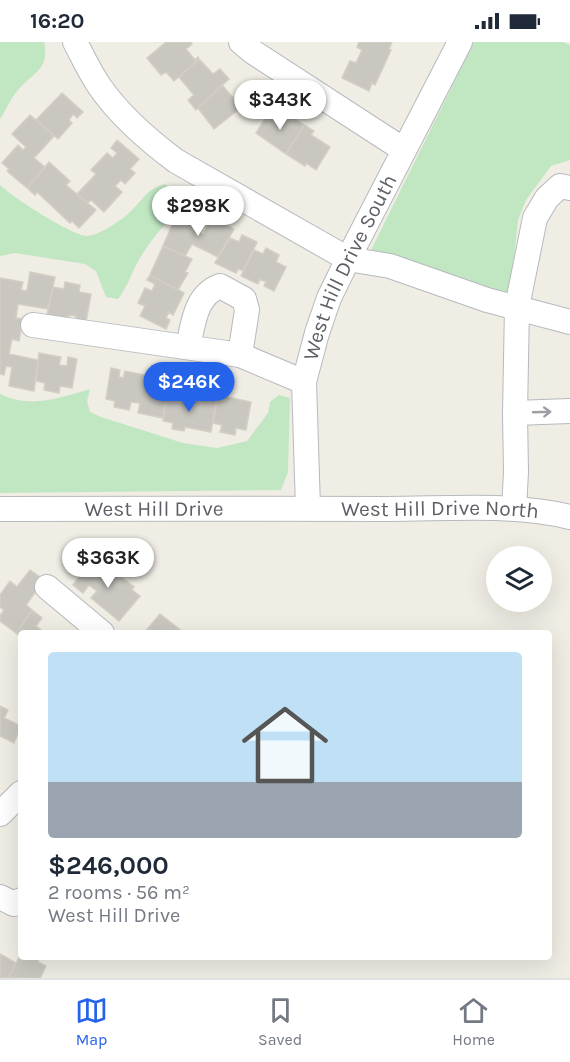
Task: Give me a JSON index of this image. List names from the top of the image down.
{
  "streets": {
    "street": ["West Hill Drive South", "West Hill Drive", "West Hill Drive North"]
  },
  "crossings": [
    ["West Hill Drive South", "West Hill Drive"],
    ["West Hill Drive South", "West Hill Drive North"],
    ["West Hill Drive", "West Hill Drive North"]
  ],
  "page": {
    "status": "16:20",
    "price": [
      "$343K",
      "$298K",
      "$246K",
      "$363K"
    ],
    "list": [
      {
        "name": "$246,000",
        "note": "2 rooms · 56 m² · West Hill Drive"
      }
    ],
    "tabs": ["Map", "Saved", "Home"]
  }
}
